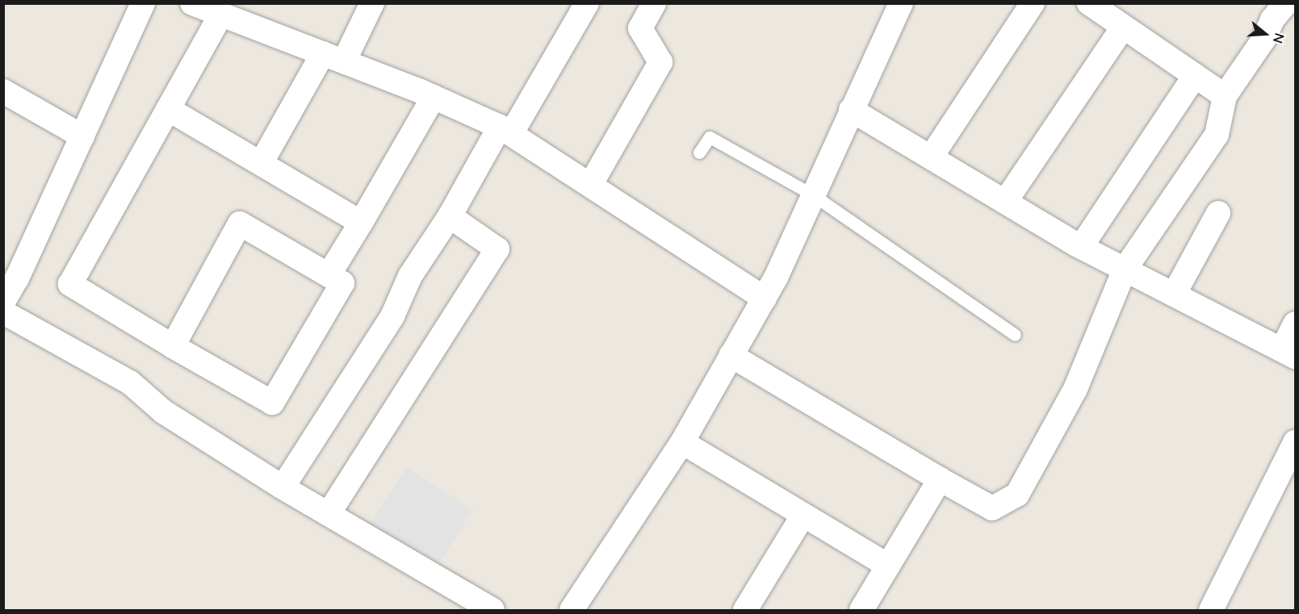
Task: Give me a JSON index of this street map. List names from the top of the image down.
{
  "north": "right"
}
